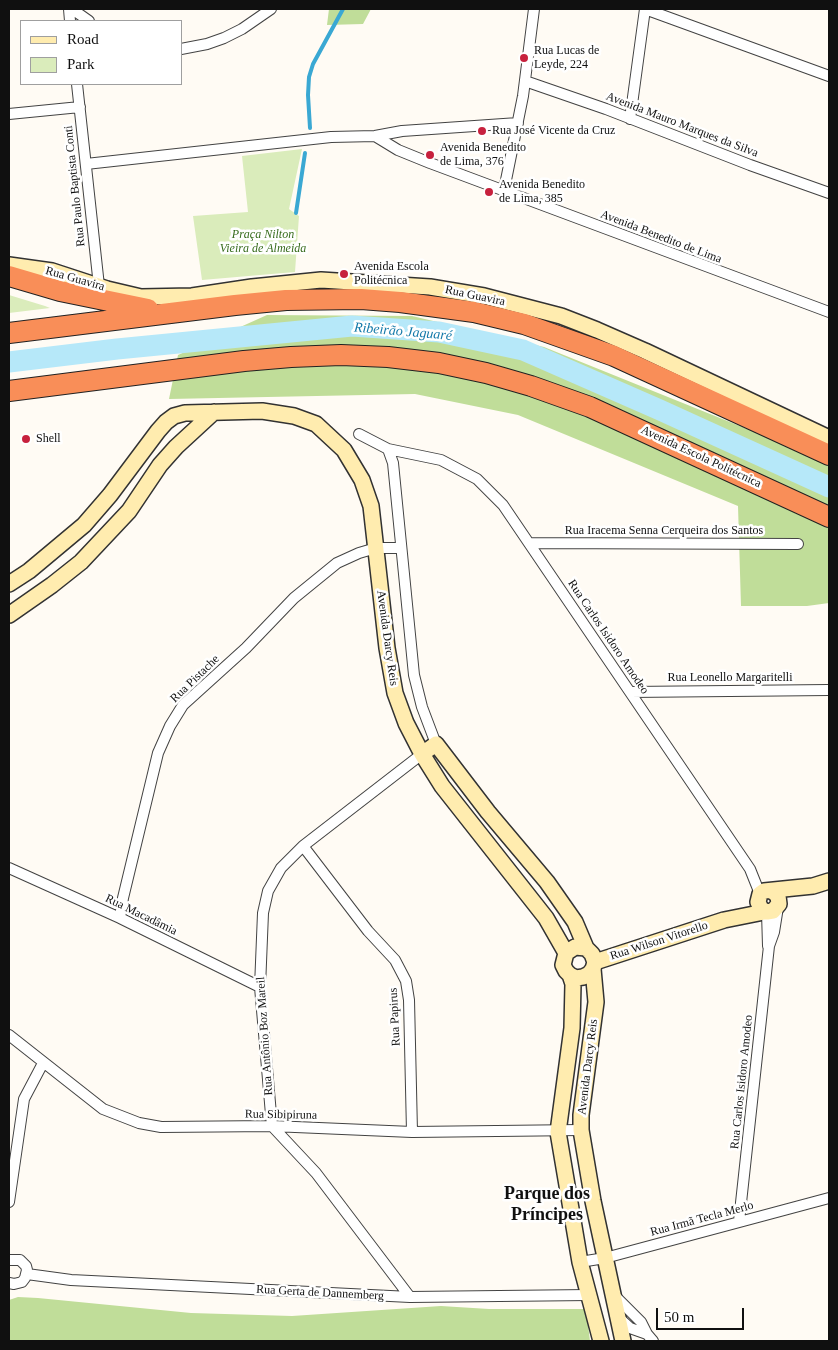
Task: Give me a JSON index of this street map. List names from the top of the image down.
{
  "streets": {
    "highway": ["Avenida Escola Politécnica"],
    "main road": [
      "Rua Guavira",
      "Avenida Darcy Reis",
      "Rua Wilson Vitorello",
      "Rua Antônio Boz Mareil",
      "Rua Gerta de Dannemberg"
    ],
    "street": [
      "Avenida Mauro Marques da Silva",
      "Rua Paulo Baptista Conti",
      "Avenida Benedito de Lima",
      "Rua Iracema Senna Cerqueira dos Santos",
      "Rua Carlos Isidoro Amodeo",
      "Rua Leonello Margaritelli",
      "Rua Pistache",
      "Rua Macadâmia",
      "Rua Papirus",
      "Rua Sibipiruna",
      "Rua Irmã Tecla Merlo"
    ]
  },
  "crossings": [
    ["Rua Paulo Baptista Conti", "Rua Guavira"],
    ["Rua Iracema Senna Cerqueira dos Santos", "Rua Carlos Isidoro Amodeo"],
    ["Rua Carlos Isidoro Amodeo", "Avenida Darcy Reis"],
    ["Rua Carlos Isidoro Amodeo", "Rua Leonello Margaritelli"],
    ["Rua Carlos Isidoro Amodeo", "Rua Wilson Vitorello"],
    ["Rua Carlos Isidoro Amodeo", "Rua Irmã Tecla Merlo"],
    ["Avenida Darcy Reis", "Rua Pistache"],
    ["Avenida Darcy Reis", "Rua Wilson Vitorello"],
    ["Avenida Darcy Reis", "Rua Antônio Boz Mareil"],
    ["Avenida Darcy Reis", "Rua Sibipiruna"],
    ["Avenida Darcy Reis", "Rua Irmã Tecla Merlo"],
    ["Avenida Darcy Reis", "Rua Gerta de Dannemberg"],
    ["Rua Pistache", "Rua Macadâmia"],
    ["Rua Macadâmia", "Rua Antônio Boz Mareil"],
    ["Rua Papirus", "Rua Antônio Boz Mareil"],
    ["Rua Papirus", "Rua Sibipiruna"],
    ["Rua Antônio Boz Mareil", "Rua Sibipiruna"]
  ],
  "districts": ["Parque dos Príncipes"],
  "water": ["Ribeirão Jaguaré"],
  "parks": ["Praça Nilton Vieira de Almeida"],
  "places": [
    "Rua Lucas de Leyde, 224",
    "Rua José Vicente da Cruz",
    "Avenida Benedito de Lima, 376",
    "Avenida Benedito de Lima, 385",
    "Avenida Escola Politécnica",
    "Shell"
  ],
  "legend": ["Road", "Park"],
  "scale_bar": "50 m"
}
